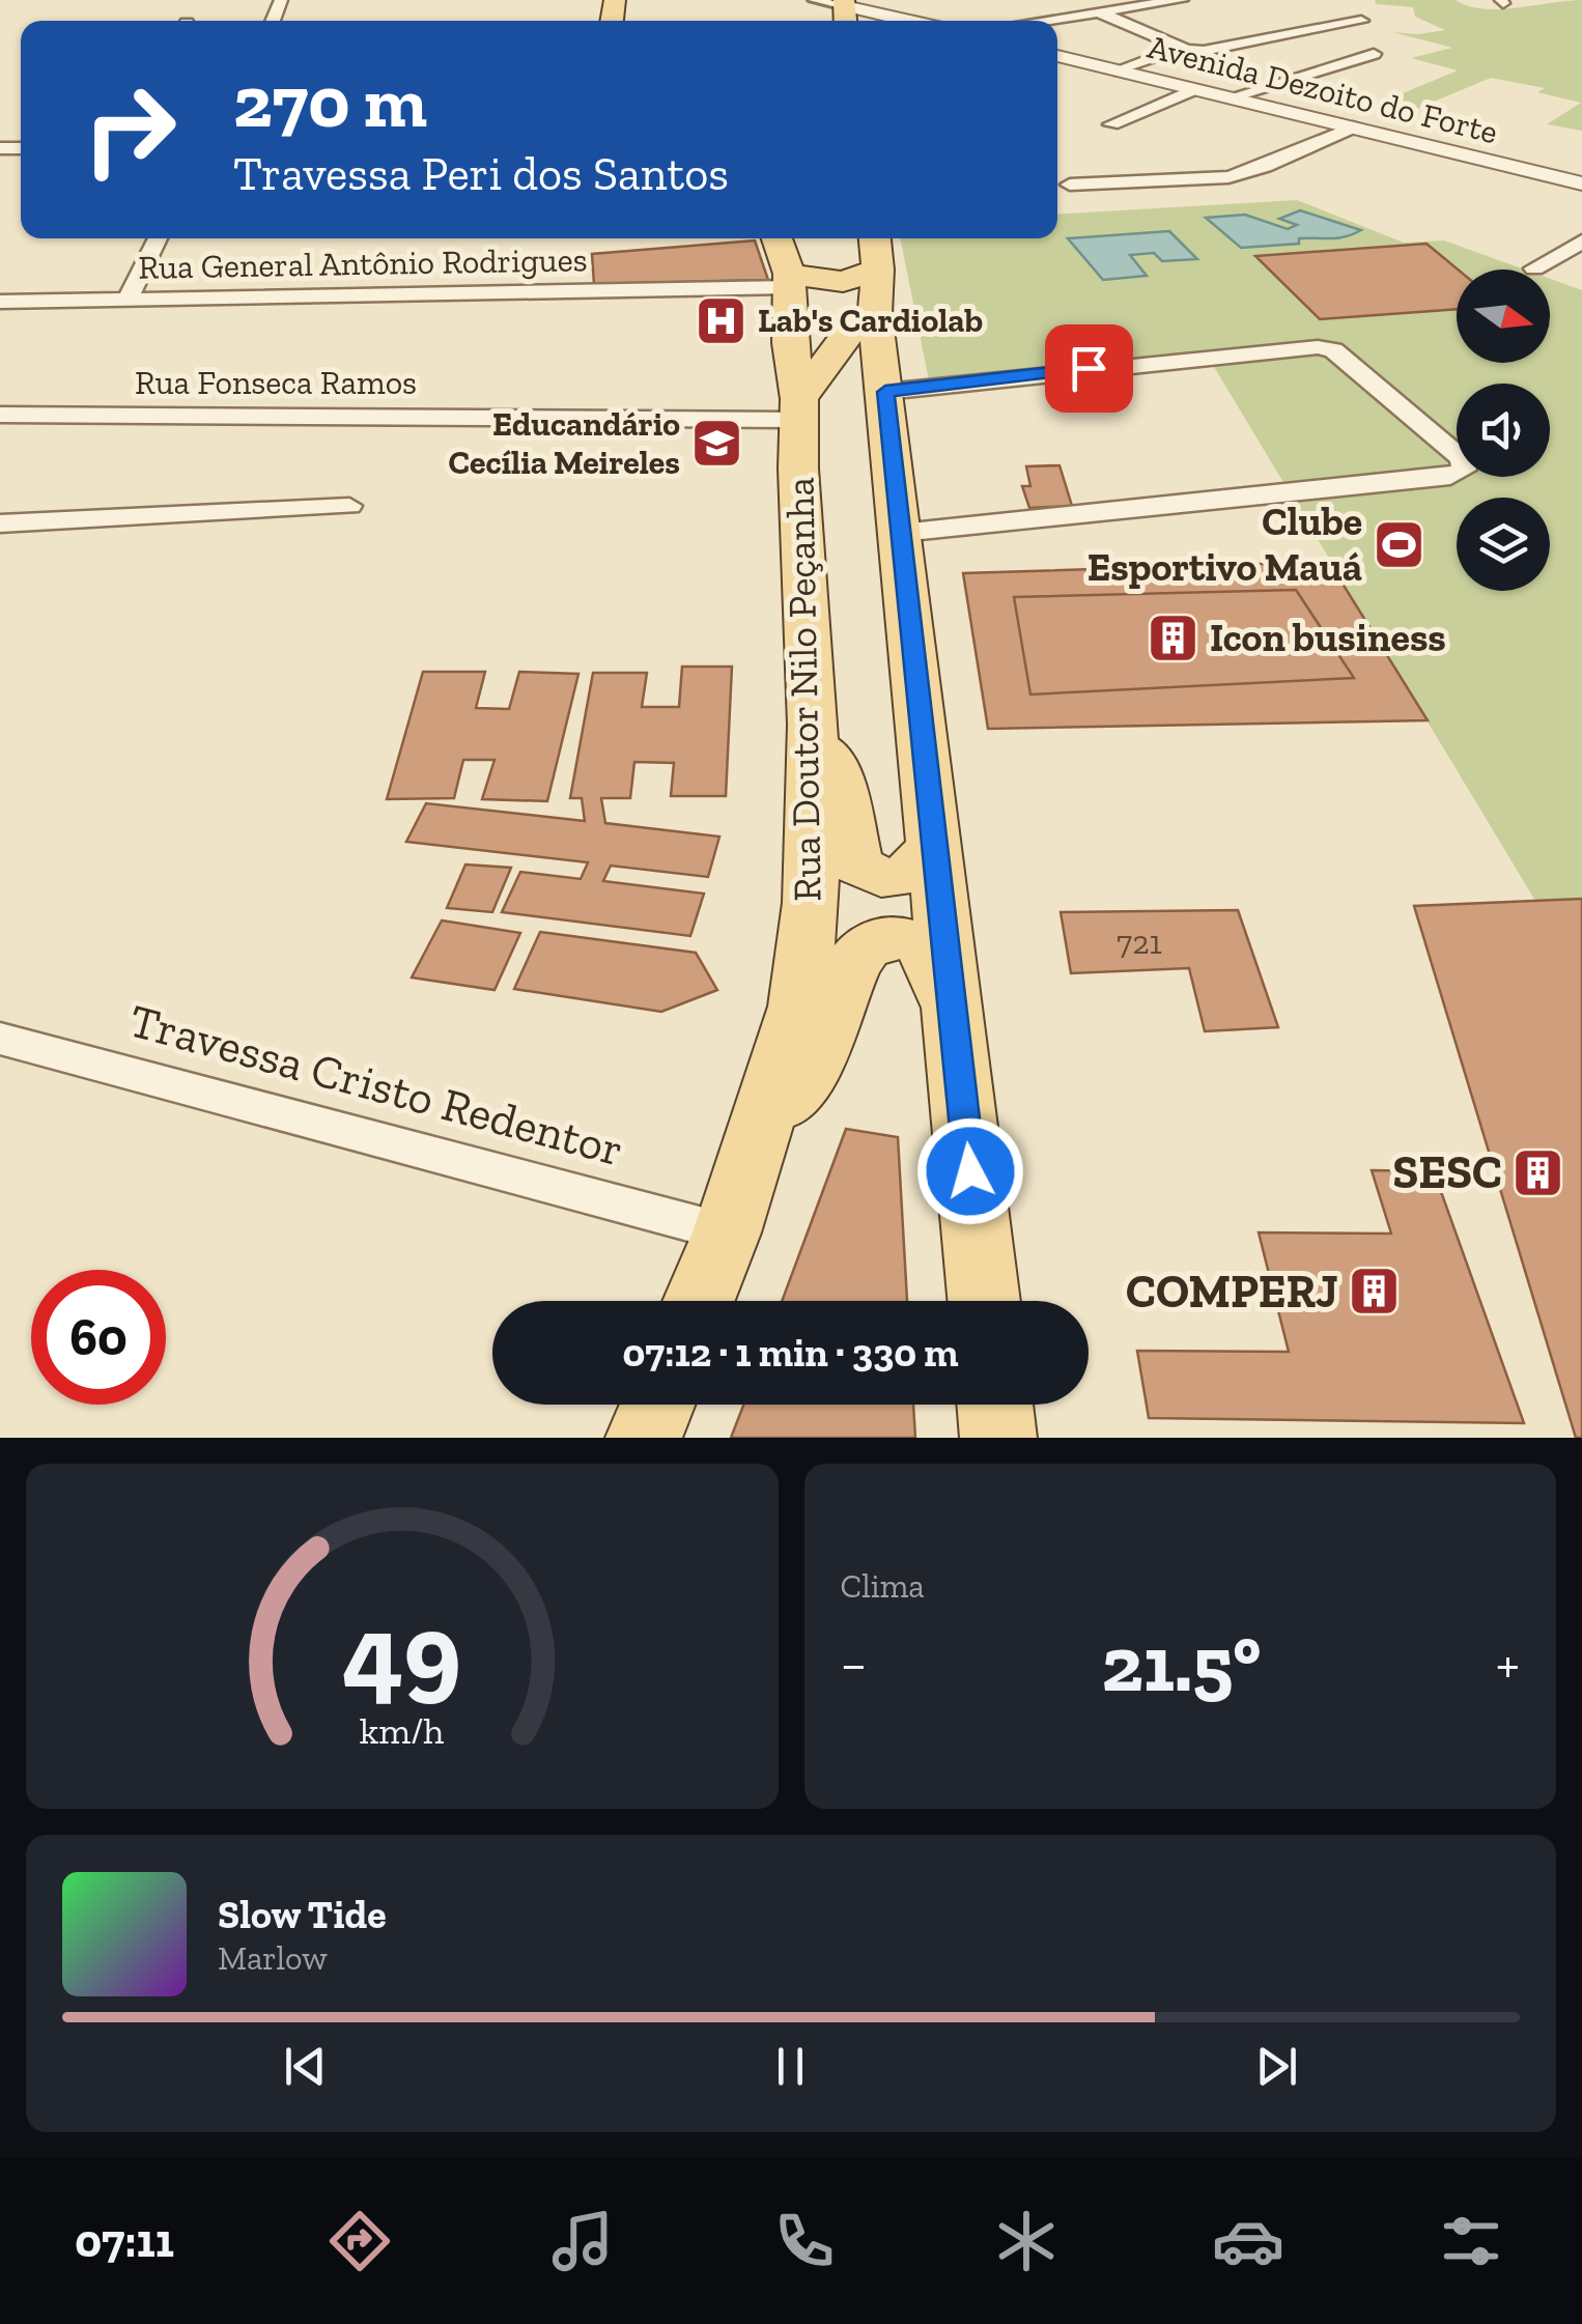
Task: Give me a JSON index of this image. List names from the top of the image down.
{
  "streets": {
    "main road": ["Rua Doutor Nilo Peçanha"],
    "street": [
      "Avenida Dezoito do Forte",
      "Rua General Antônio Rodrigues",
      "Rua Fonseca Ramos",
      "Travessa Cristo Redentor"
    ]
  },
  "crossings": [
    ["Rua General Antônio Rodrigues", "Rua Doutor Nilo Peçanha"],
    ["Rua Fonseca Ramos", "Rua Doutor Nilo Peçanha"],
    ["Rua Doutor Nilo Peçanha", "Travessa Cristo Redentor"]
  ],
  "places": {
    "hospital": ["Lab's Cardiolab"],
    "school or university": ["Educandário Cecília Meireles"],
    "sports": ["Clube Esportivo Mauá"],
    "building": ["Icon business", "SESC", "COMPERJ"]
  },
  "house_numbers": ["721"],
  "north": "right",
  "page": {
    "turn": ["270 m", "Travessa Peri dos Santos"],
    "limit": "60",
    "trip": "07:12 · 1 min · 330 m",
    "tile": "Clima",
    "heat": ["−", "21.5°", "+"],
    "song": ["Slow Tide", "Marlow"],
    "tabs": "07:11",
    "gauge": ["49", "km/h"]
  }
}
